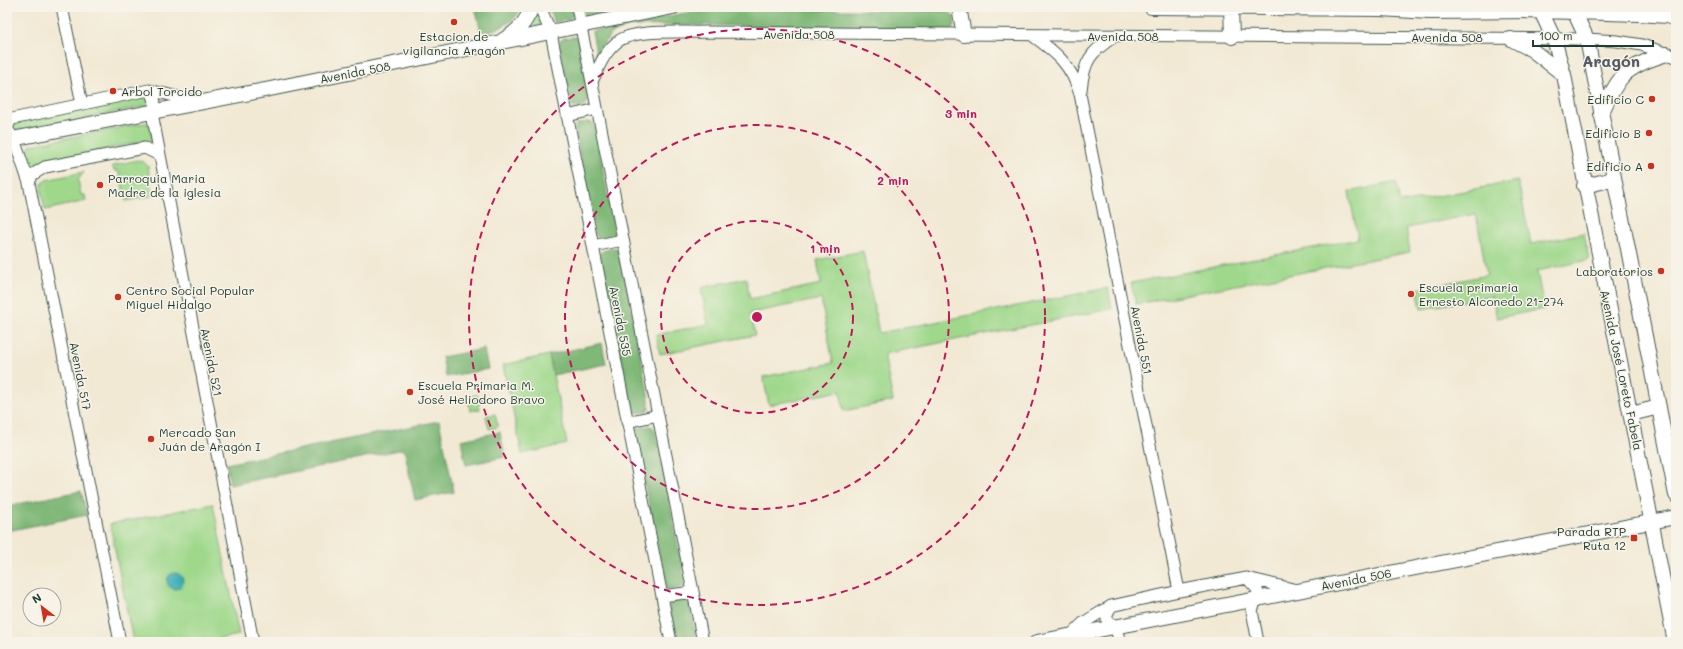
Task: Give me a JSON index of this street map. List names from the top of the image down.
{
  "streets": {
    "main road": ["Avenida 508", "Avenida José Loreto Fabela", "Avenida 506"],
    "street": [
      "Avenida 535",
      "Avenida 551",
      "Avenida 521",
      "Avenida 517"
    ]
  },
  "crossings": [
    ["Avenida 508", "Avenida 535"],
    ["Avenida 508", "Avenida 551"],
    ["Avenida 508", "Avenida 521"],
    ["Avenida 508", "Avenida José Loreto Fabela"],
    ["Avenida 508", "Avenida 517"],
    ["Avenida José Loreto Fabela", "Avenida 506"]
  ],
  "districts": ["Aragón"],
  "places": {
    "other": [
      "Estacion de vigilancia Aragón",
      "Arbol Torcido",
      "Edificio C",
      "Edificio B",
      "Edificio A",
      "Parroquia Maria Madre de la iglesia",
      "Laboratorios",
      "Escuela primaria Ernesto Alconedo 21-274",
      "Centro Social Popular Miguel Hidalgo",
      "Escuela Primaria M. José Heliodoro Bravo",
      "Mercado San Juán de Aragón I"
    ],
    "transit": ["Parada RTP Ruta 12"]
  },
  "scale_bar": "100 m",
  "north": "top left",
  "rings": ["3 min", "2 min", "1 min"]
}
